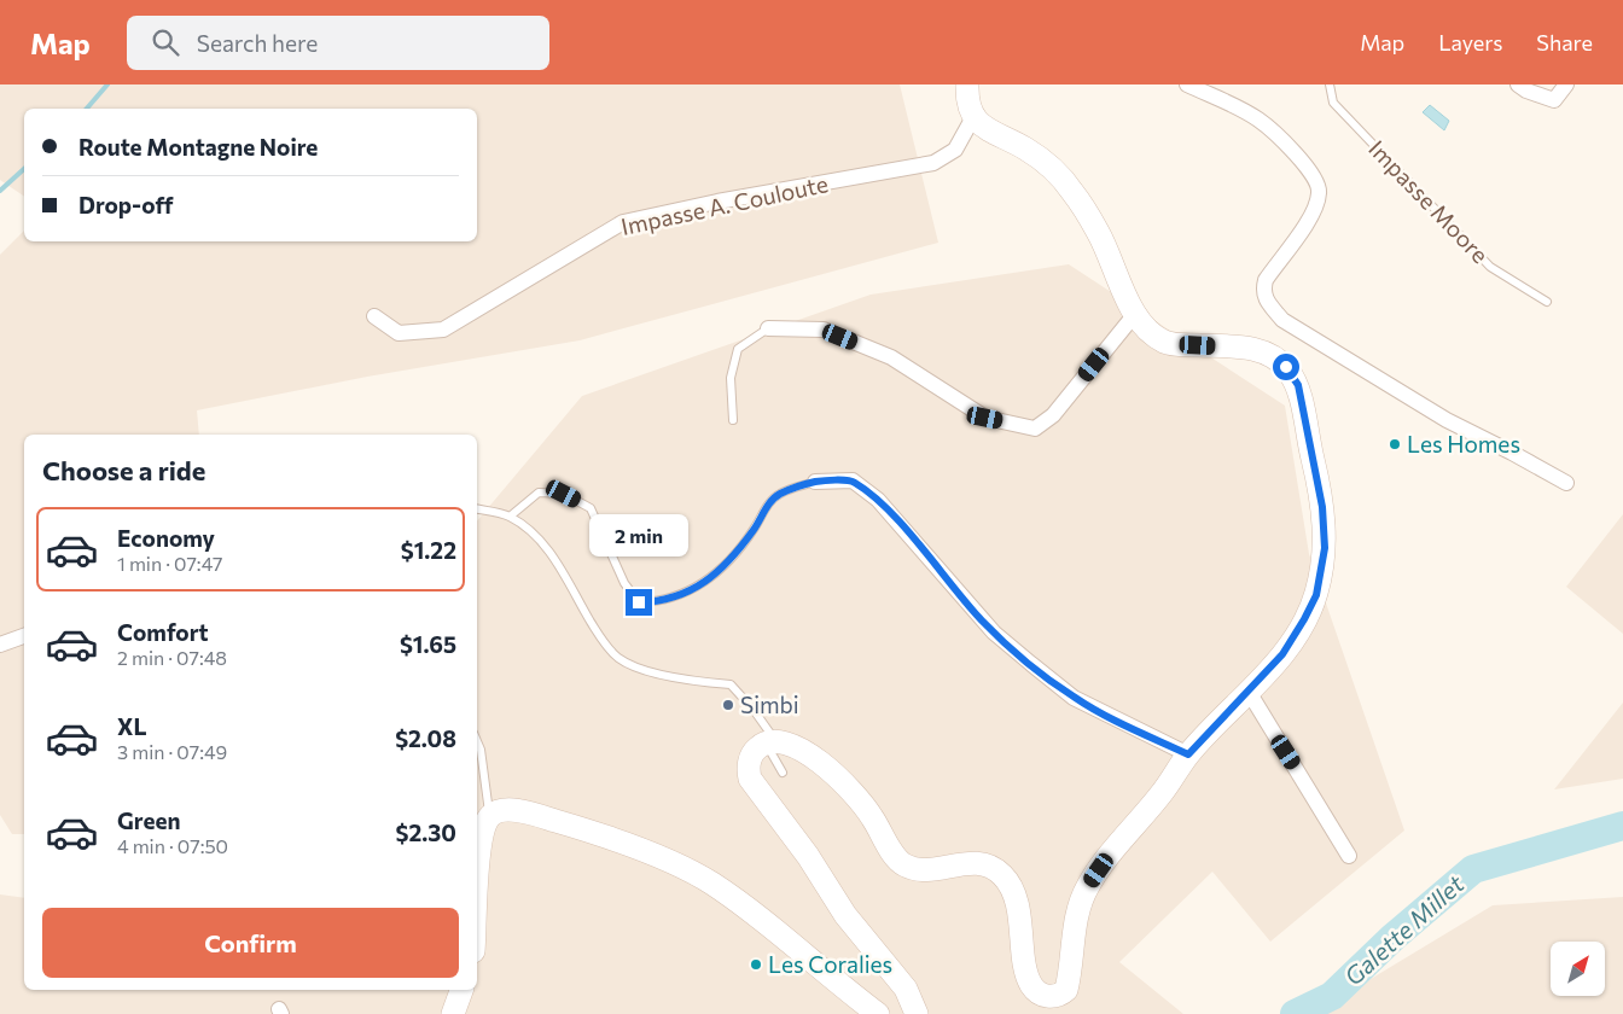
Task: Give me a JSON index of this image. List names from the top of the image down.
{
  "streets": {
    "street": ["Impasse A. Couloute"],
    "lane": ["Impasse Moore"]
  },
  "water": ["Galette Millet"],
  "places": ["Les Homes", "Simbi", "Les Coralies"],
  "north": "top right",
  "page": {
    "header": "Map",
    "search": "Search here",
    "nav": ["Map", "Layers", "Share"],
    "banner": ["Route Montagne Noire", "Drop-off"],
    "heading": "Choose a ride",
    "list": [
      {
        "name": "Economy",
        "note": "1 min · 07:47",
        "value": "$1.22"
      },
      {
        "name": "Comfort",
        "note": "2 min · 07:48",
        "value": "$1.65"
      },
      {
        "name": "XL",
        "note": "3 min · 07:49",
        "value": "$2.08"
      },
      {
        "name": "Green",
        "note": "4 min · 07:50",
        "value": "$2.30"
      }
    ],
    "bubble": "2 min",
    "buttons": "Confirm"
  }
}
